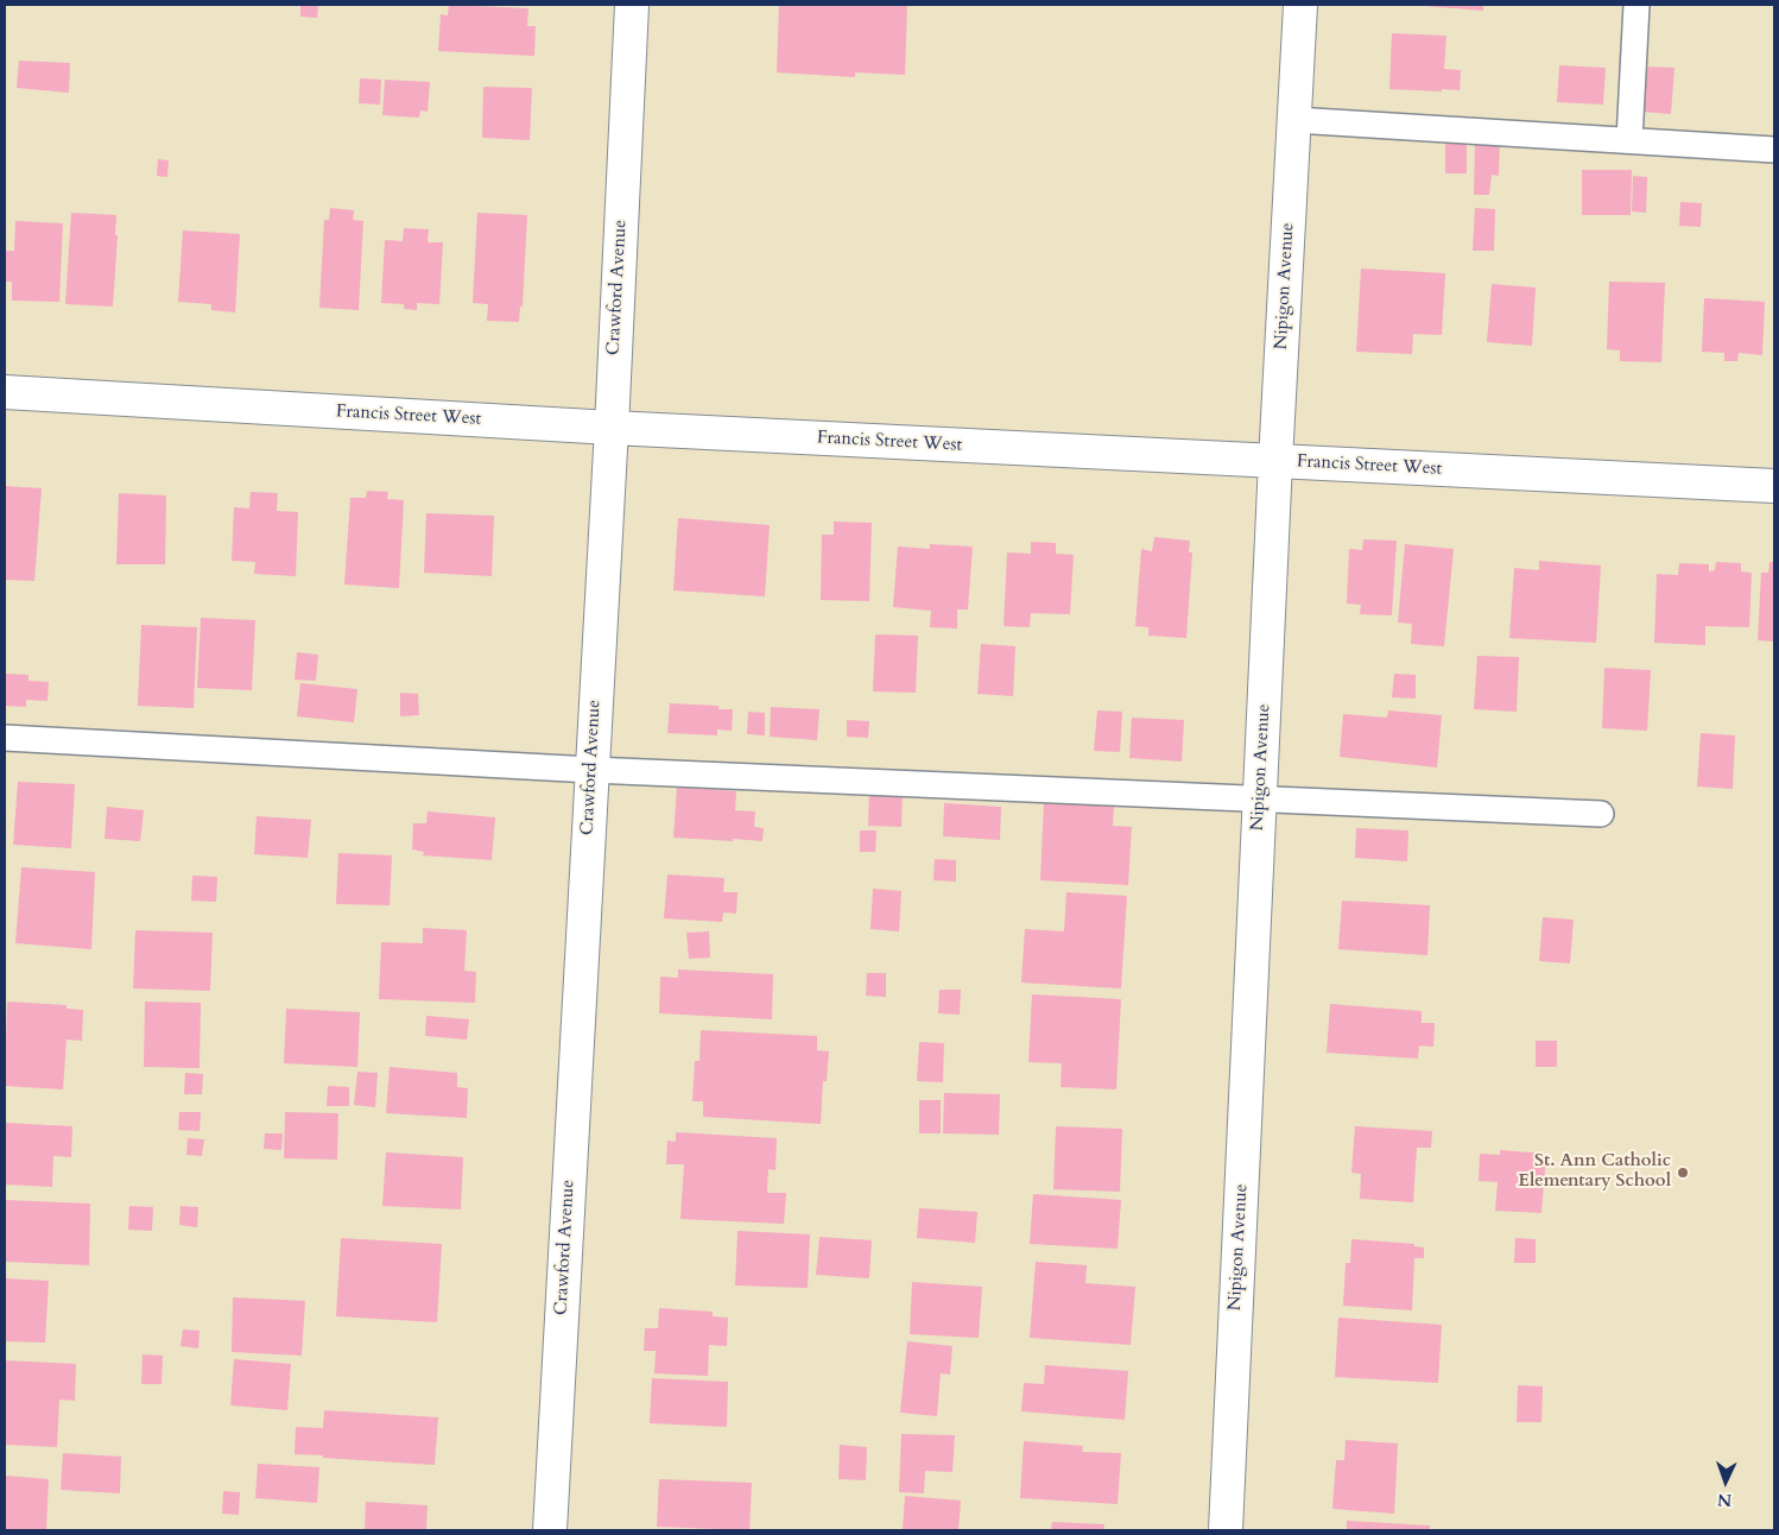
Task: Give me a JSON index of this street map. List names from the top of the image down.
{
  "streets": {
    "street": ["Nipigon Avenue", "Crawford Avenue", "Francis Street West"]
  },
  "crossings": [
    ["Nipigon Avenue", "Francis Street West"],
    ["Crawford Avenue", "Francis Street West"]
  ],
  "places": ["St. Ann Catholic Elementary School"],
  "north": "bottom"
}
